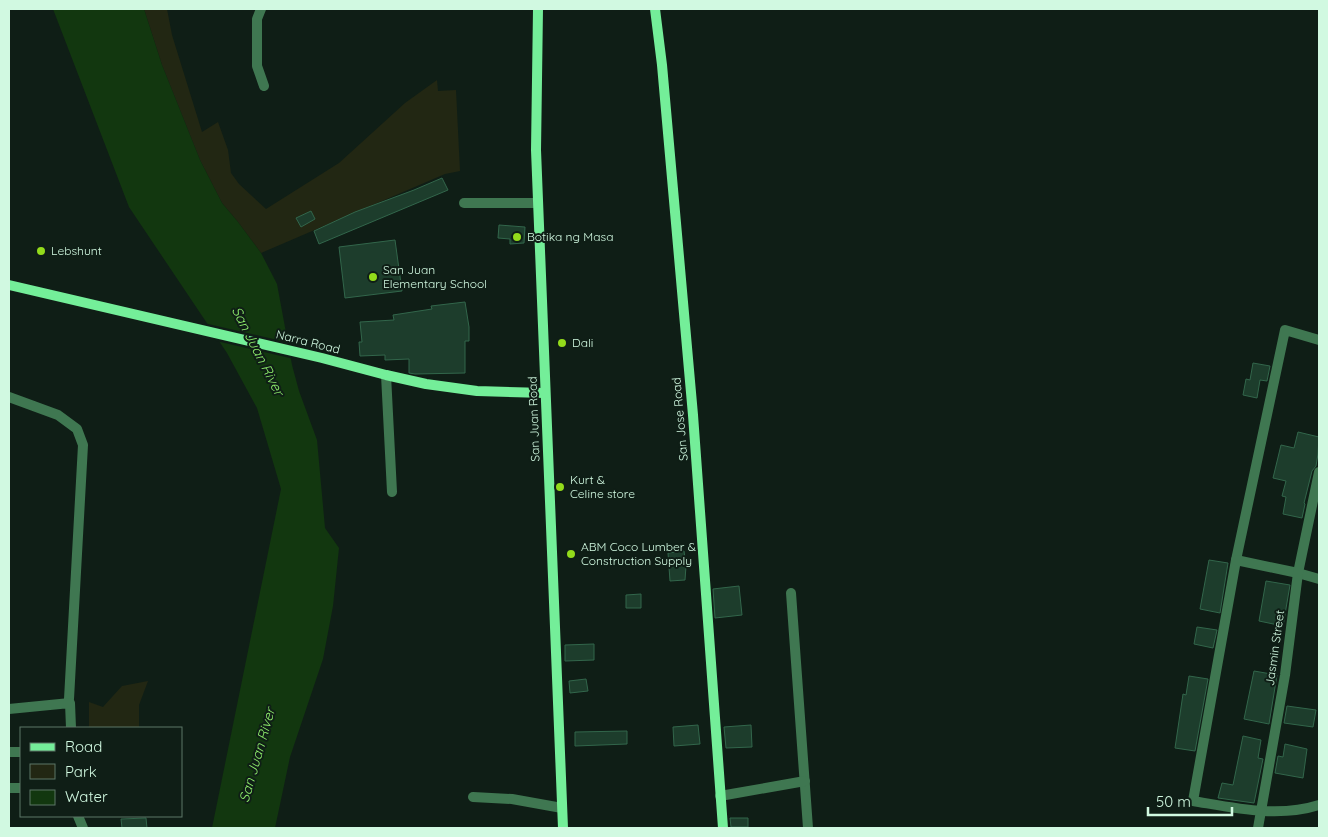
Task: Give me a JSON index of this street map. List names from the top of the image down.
{
  "streets": {
    "street": [
      "Narra Road",
      "San Juan Road",
      "San Jose Road",
      "Jasmin Street"
    ]
  },
  "crossings": [
    ["Narra Road", "San Juan Road"]
  ],
  "water": ["San Juan River"],
  "places": [
    "Botika ng Masa",
    "Lebshunt",
    "San Juan Elementary School",
    "Dali",
    "Kurt & Celine store",
    "ABM Coco Lumber & Construction Supply"
  ],
  "legend": ["Road", "Park", "Water"],
  "scale_bar": "50 m"
}
